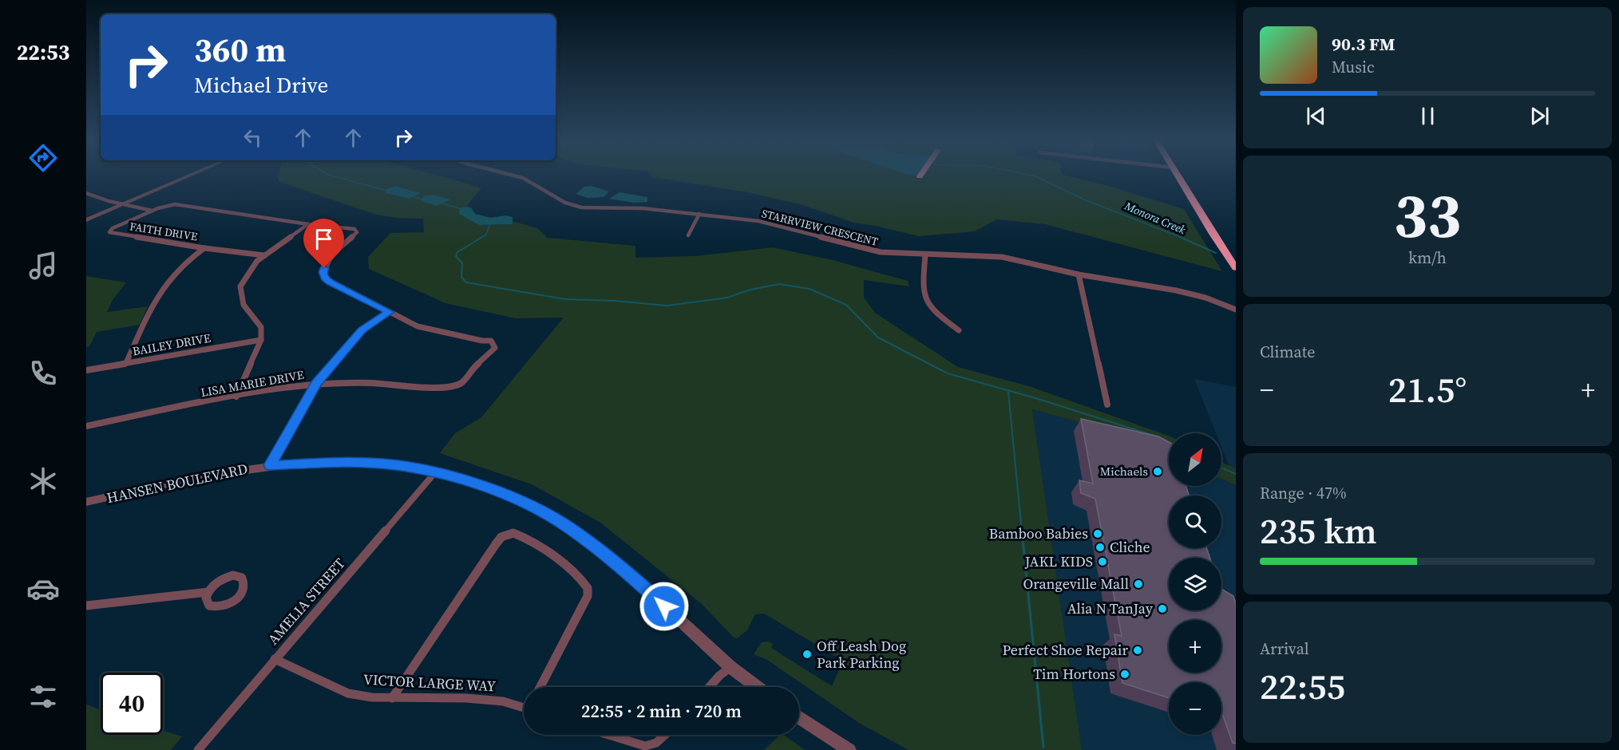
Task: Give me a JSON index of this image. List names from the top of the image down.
{
  "streets": {
    "street": [
      "STARRVIEW CRESCENT",
      "FAITH DRIVE",
      "BAILEY DRIVE",
      "LISA MARIE DRIVE",
      "HANSEN BOULEVARD",
      "AMELIA STREET",
      "VICTOR LARGE WAY"
    ]
  },
  "crossings": [
    ["FAITH DRIVE", "LISA MARIE DRIVE"],
    ["HANSEN BOULEVARD", "AMELIA STREET"],
    ["AMELIA STREET", "VICTOR LARGE WAY"]
  ],
  "water": ["Monora Creek"],
  "places": [
    "Michaels",
    "Bamboo Babies",
    "Cliche",
    "JAKL KIDS",
    "Orangeville Mall",
    "Alia N TanJay",
    "Perfect Shoe Repair",
    "Off Leash Dog Park Parking",
    "Tim Hortons"
  ],
  "north": "top right",
  "page": {
    "tabs": "22:53",
    "turn": ["360 m", "Michael Drive"],
    "song": ["90.3 FM", "Music"],
    "tile": [
      ["33", "km/h"],
      "Climate",
      ["Range · 47%", "235 km"],
      ["Arrival", "22:55"]
    ],
    "heat": ["−", "21.5°", "+"],
    "map_buttons": ["+", "−"],
    "limit": "40",
    "trip": "22:55 · 2 min · 720 m"
  }
}
